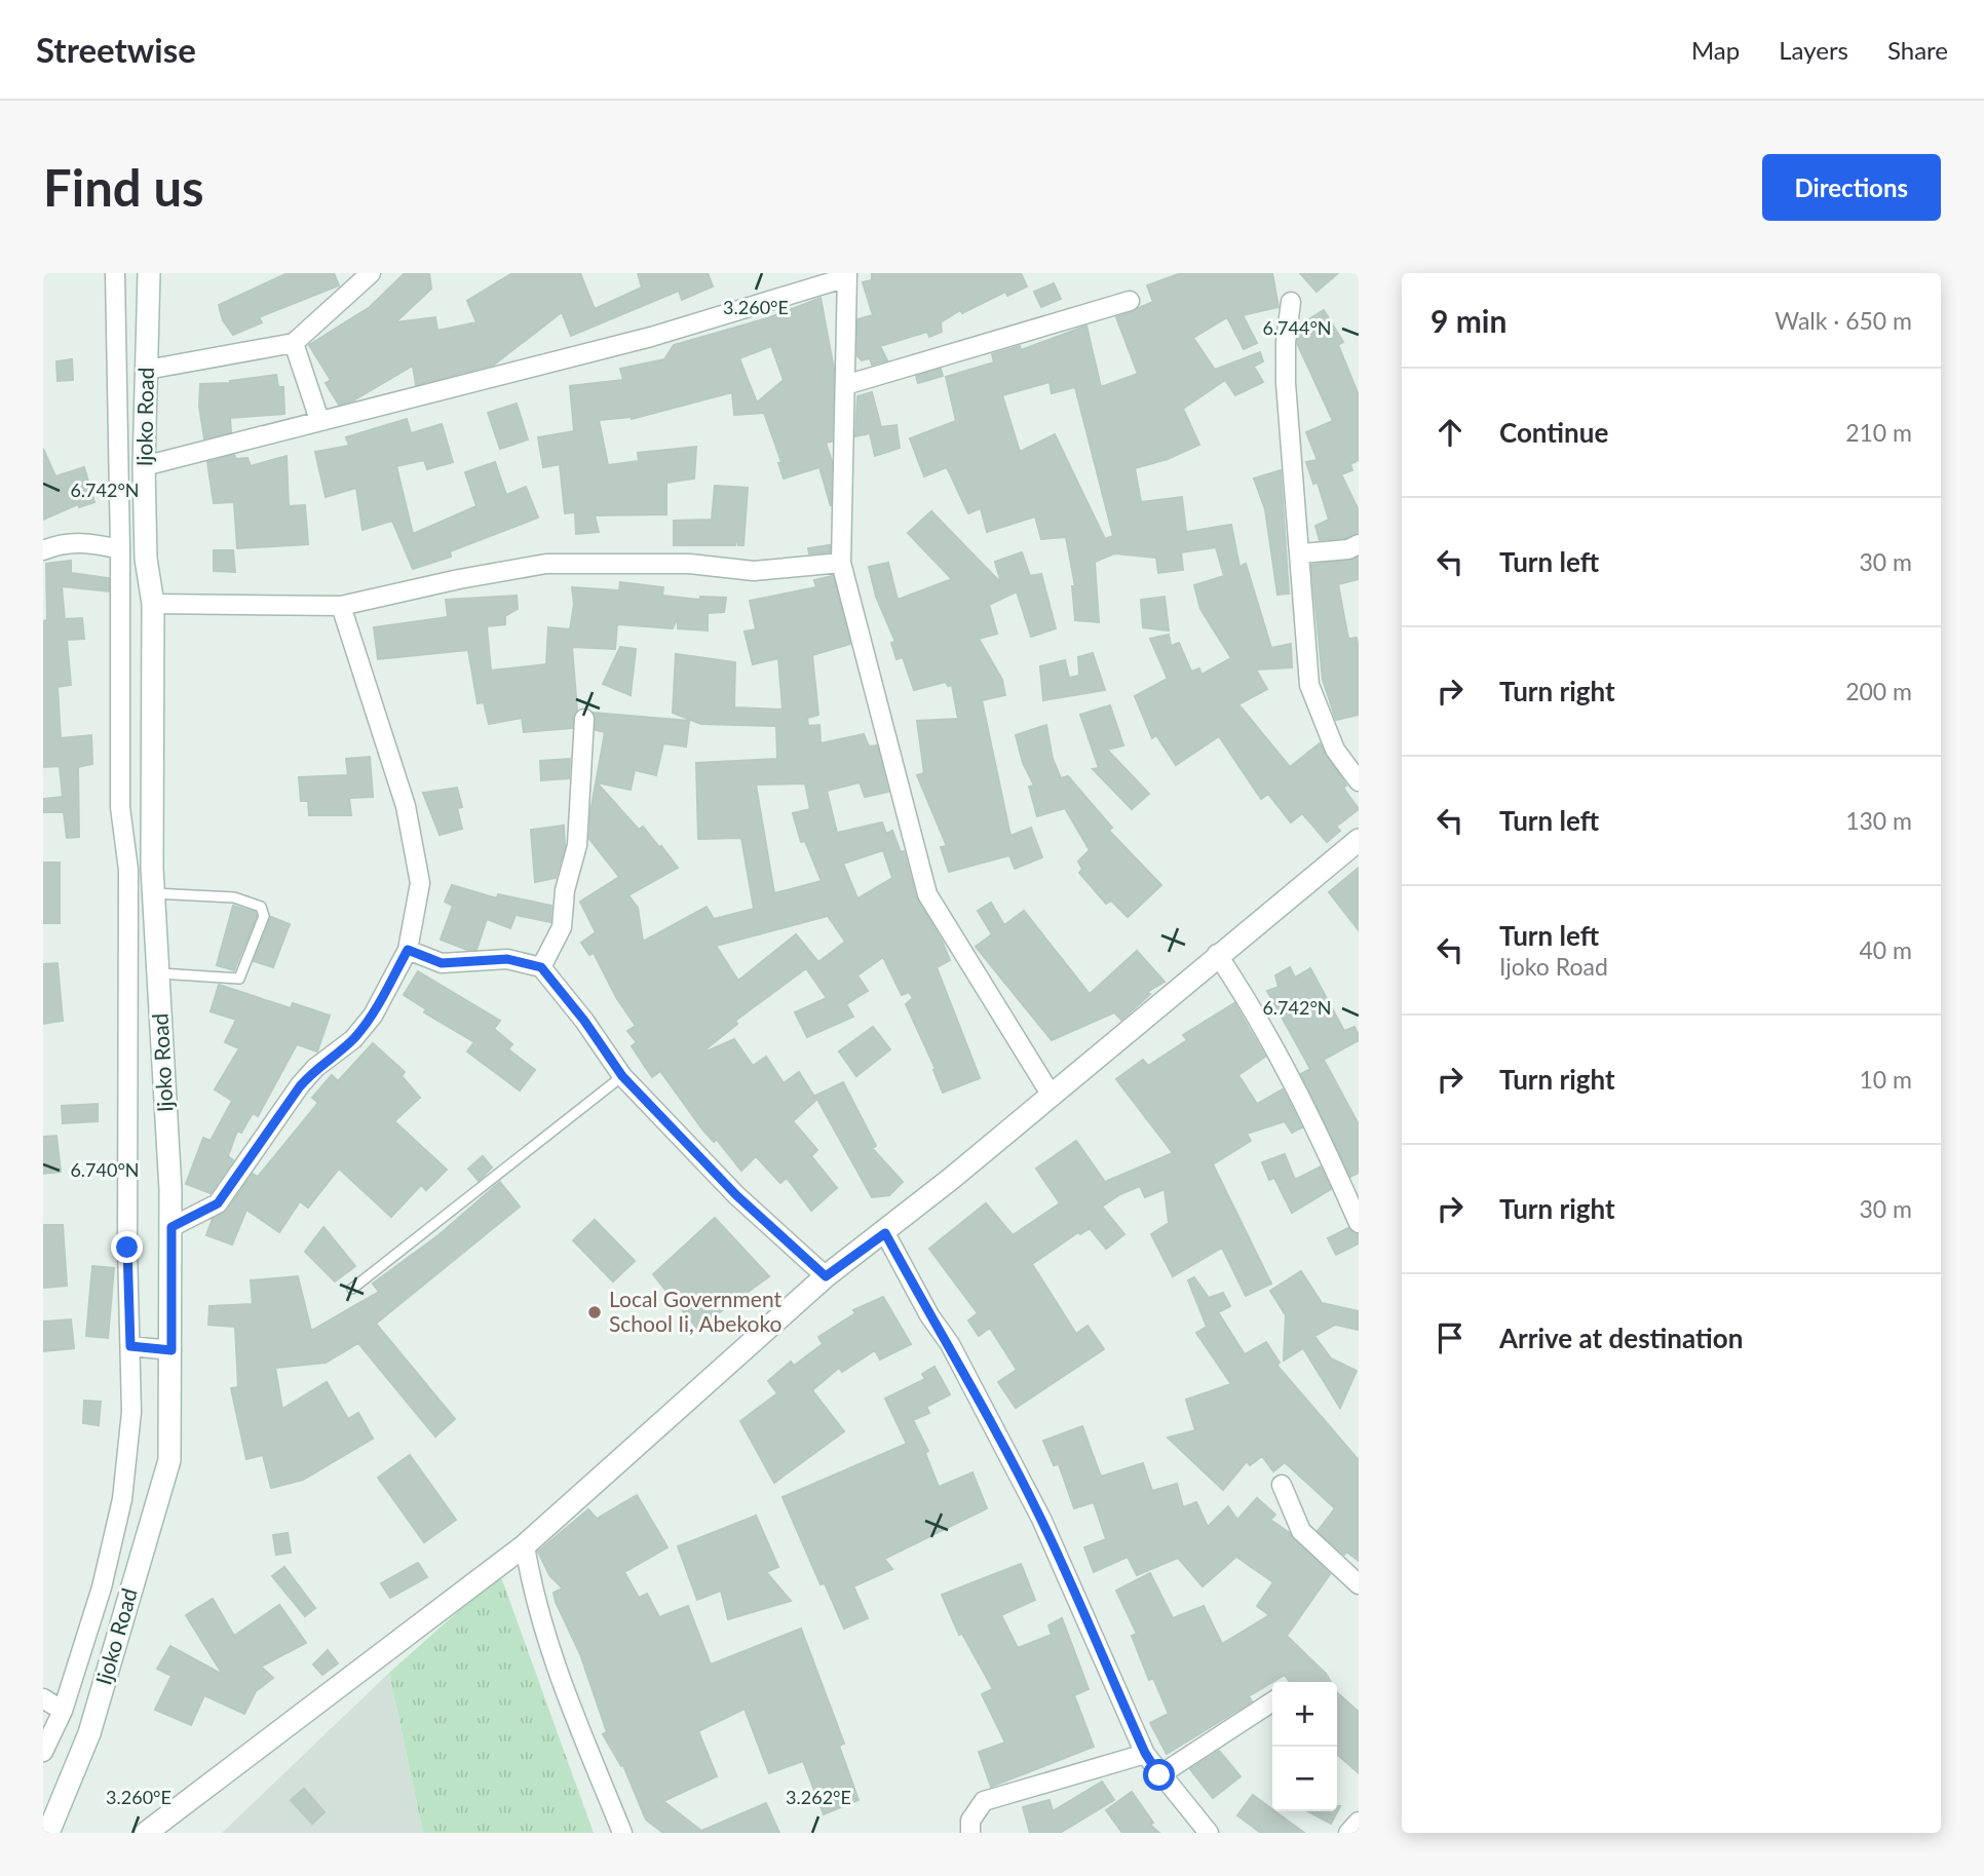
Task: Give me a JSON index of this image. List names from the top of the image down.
{
  "streets": {
    "main road": ["Ijoko Road"]
  },
  "places": ["Local Government School Ii, Abekoko"],
  "page": {
    "header": "Streetwise",
    "nav": ["Map", "Layers", "Share"],
    "buttons": "Directions",
    "title": "Find us",
    "heading": ["9 min", "Walk · 650 m"],
    "list": [
      ["Continue", "210 m"],
      ["Turn left", "30 m"],
      ["Turn right", "200 m"],
      ["Turn left", "130 m"],
      ["Turn left", "Ijoko Road", "40 m"],
      ["Turn right", "10 m"],
      ["Turn right", "30 m"],
      "Arrive at destination"
    ],
    "map_buttons": ["+", "−"]
  },
  "coordinates": [
    "3.260°E",
    "6.744°N",
    "6.742°N",
    "6.740°N",
    "3.262°E"
  ]
}
